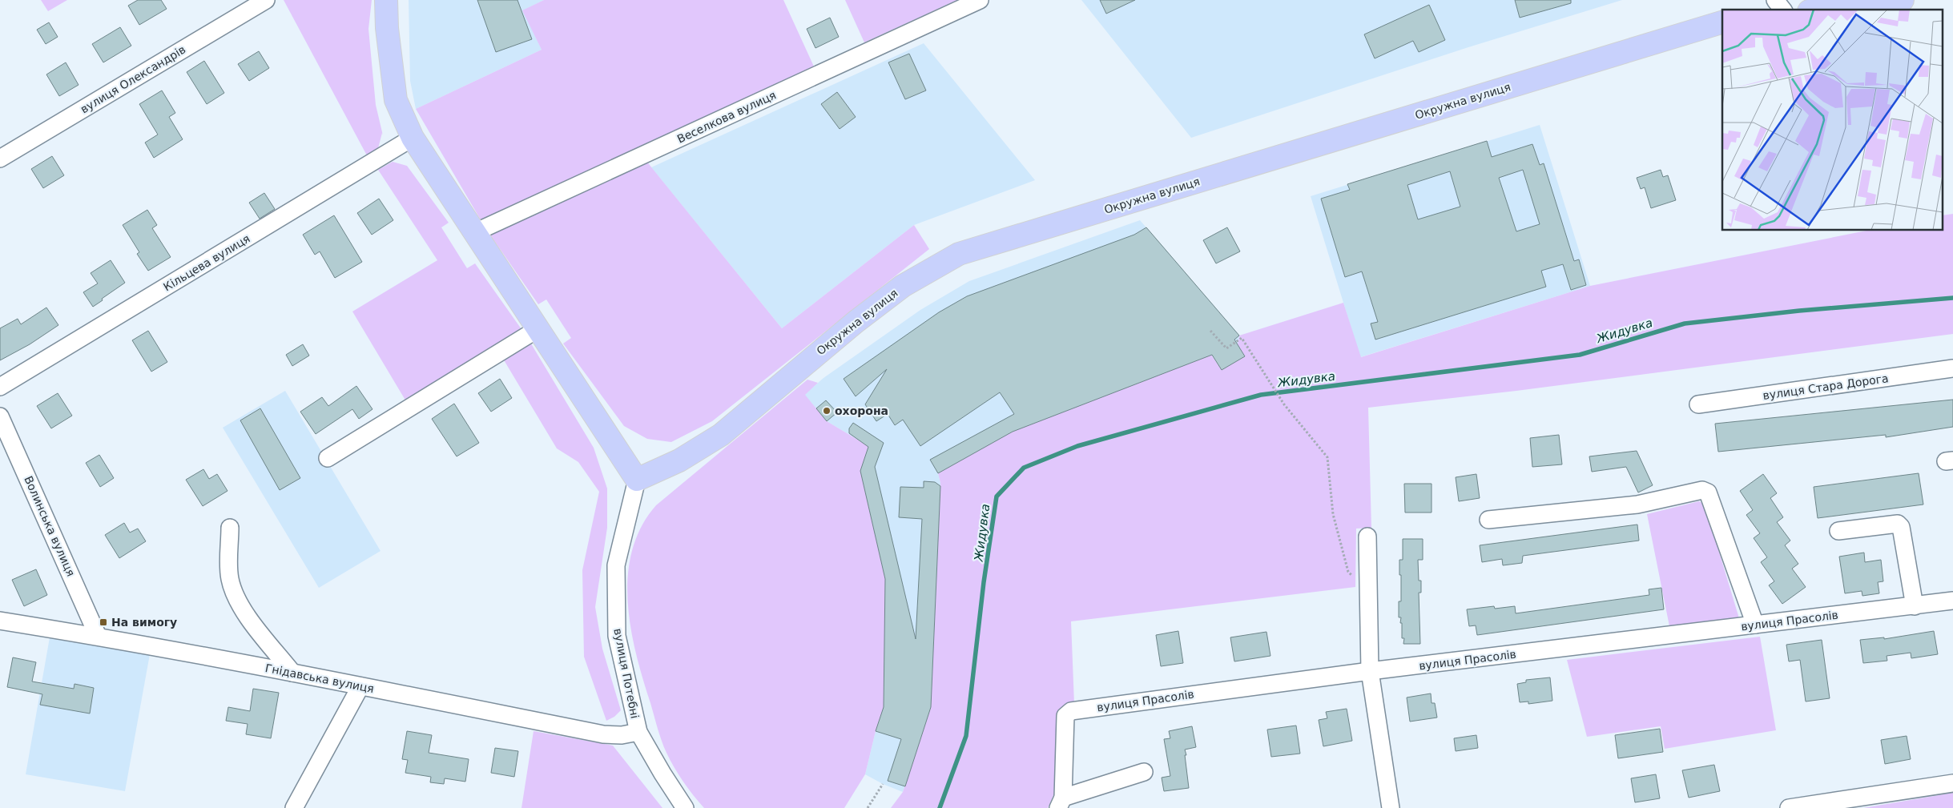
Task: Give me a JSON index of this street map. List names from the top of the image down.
{
  "streets": {
    "main road": ["Окружна вулиця"],
    "street": [
      "вулиця Олександрів",
      "Веселкова вулиця",
      "Кільцева вулиця",
      "вулиця Стара Дорога",
      "Волинська вулиця",
      "вулиця Прасолів",
      "вулиця Потебні",
      "Гнідавська вулиця"
    ]
  },
  "crossings": [
    ["Окружна вулиця", "вулиця Потебні"],
    ["Волинська вулиця", "Гнідавська вулиця"],
    ["вулиця Потебні", "Гнідавська вулиця"]
  ],
  "water": ["Жидувка"],
  "places": {
    "other": ["охорона"],
    "transit": ["На вимогу"]
  }
}
